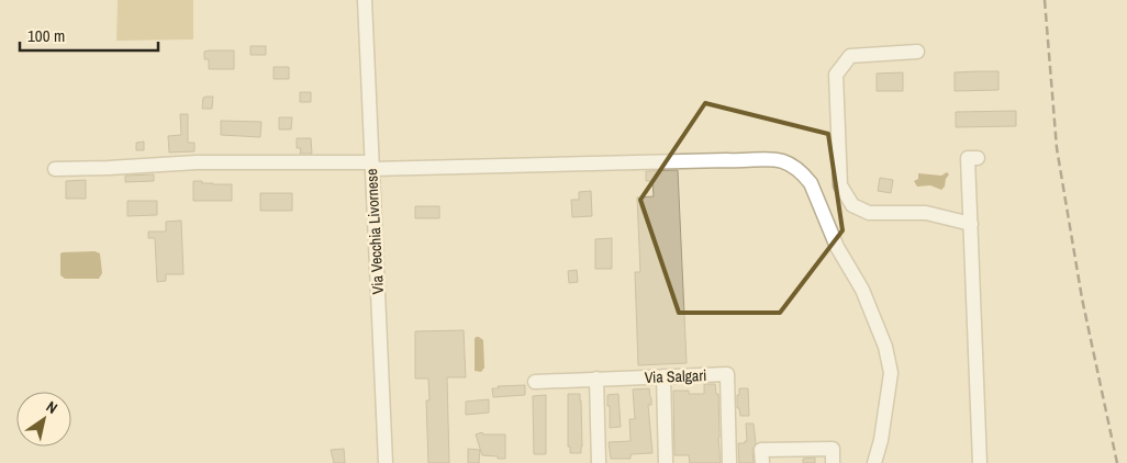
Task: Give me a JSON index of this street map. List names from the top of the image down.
{
  "streets": {
    "street": ["Via Vecchia Livornese", "Via Salgari"]
  },
  "scale_bar": "100 m",
  "north": "top right"
}
